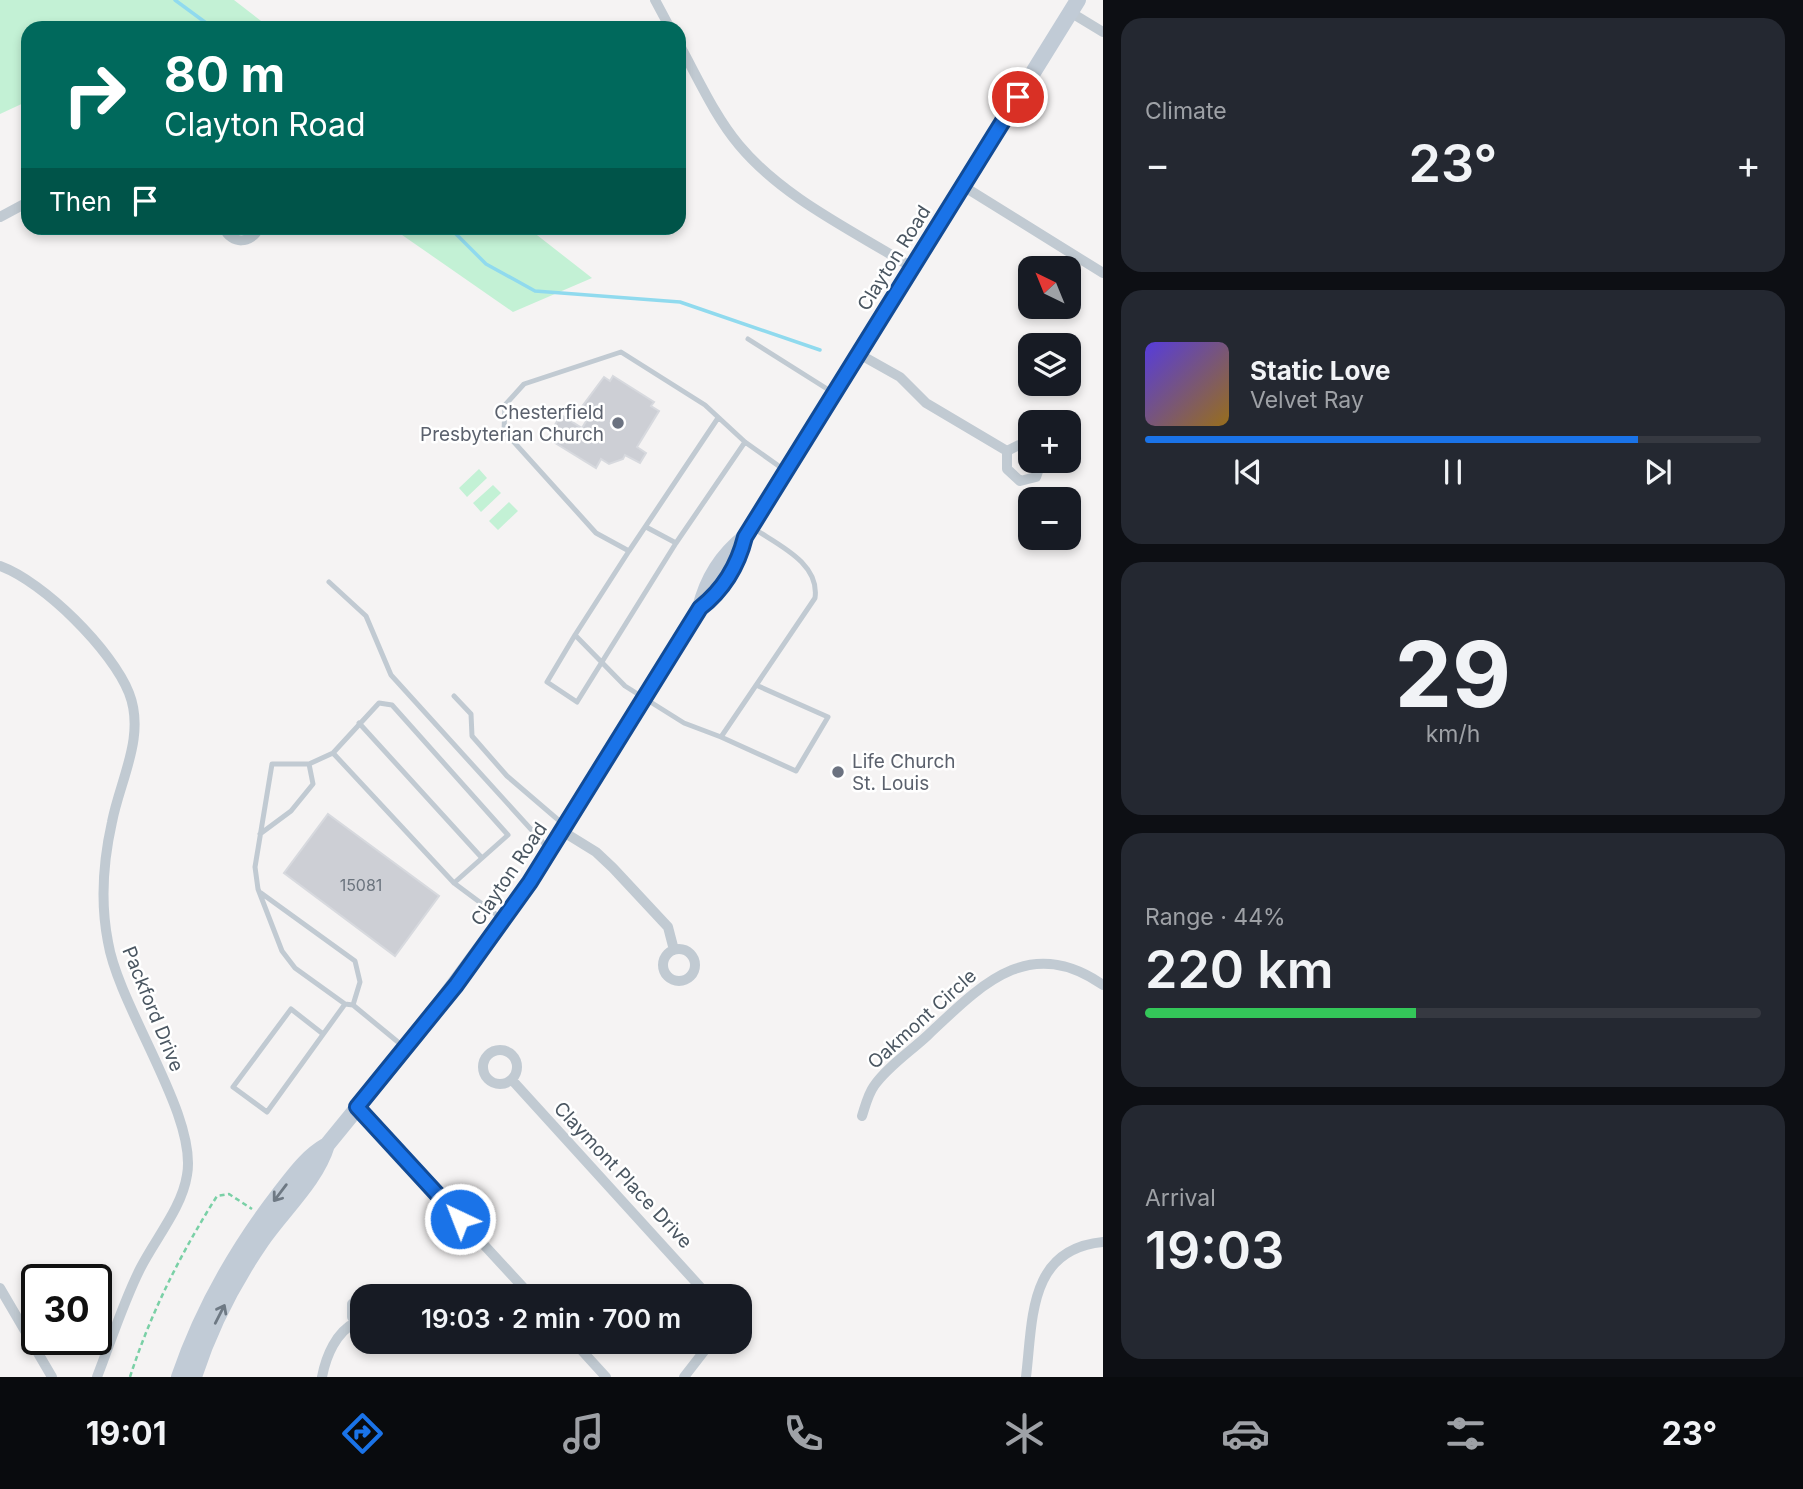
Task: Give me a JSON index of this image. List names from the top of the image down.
{
  "streets": {
    "main road": ["Clayton Road"],
    "street": ["Packford Drive", "Oakmont Circle", "Claymont Place Drive"]
  },
  "places": ["Chesterfield Presbyterian Church", "Life Church St. Louis"],
  "house_numbers": ["15081"],
  "north": "top left",
  "page": {
    "tile": [
      "Climate",
      ["29", "km/h"],
      ["Range · 44%", "220 km"],
      ["Arrival", "19:03"]
    ],
    "turn": ["80 m", "Clayton Road"],
    "heat": ["−", "23°", "+"],
    "then": "Then",
    "map_buttons": ["+", "−"],
    "song": ["Static Love", "Velvet Ray"],
    "limit": "30",
    "trip": "19:03 · 2 min · 700 m",
    "tabs": ["19:01", "23°"]
  }
}
